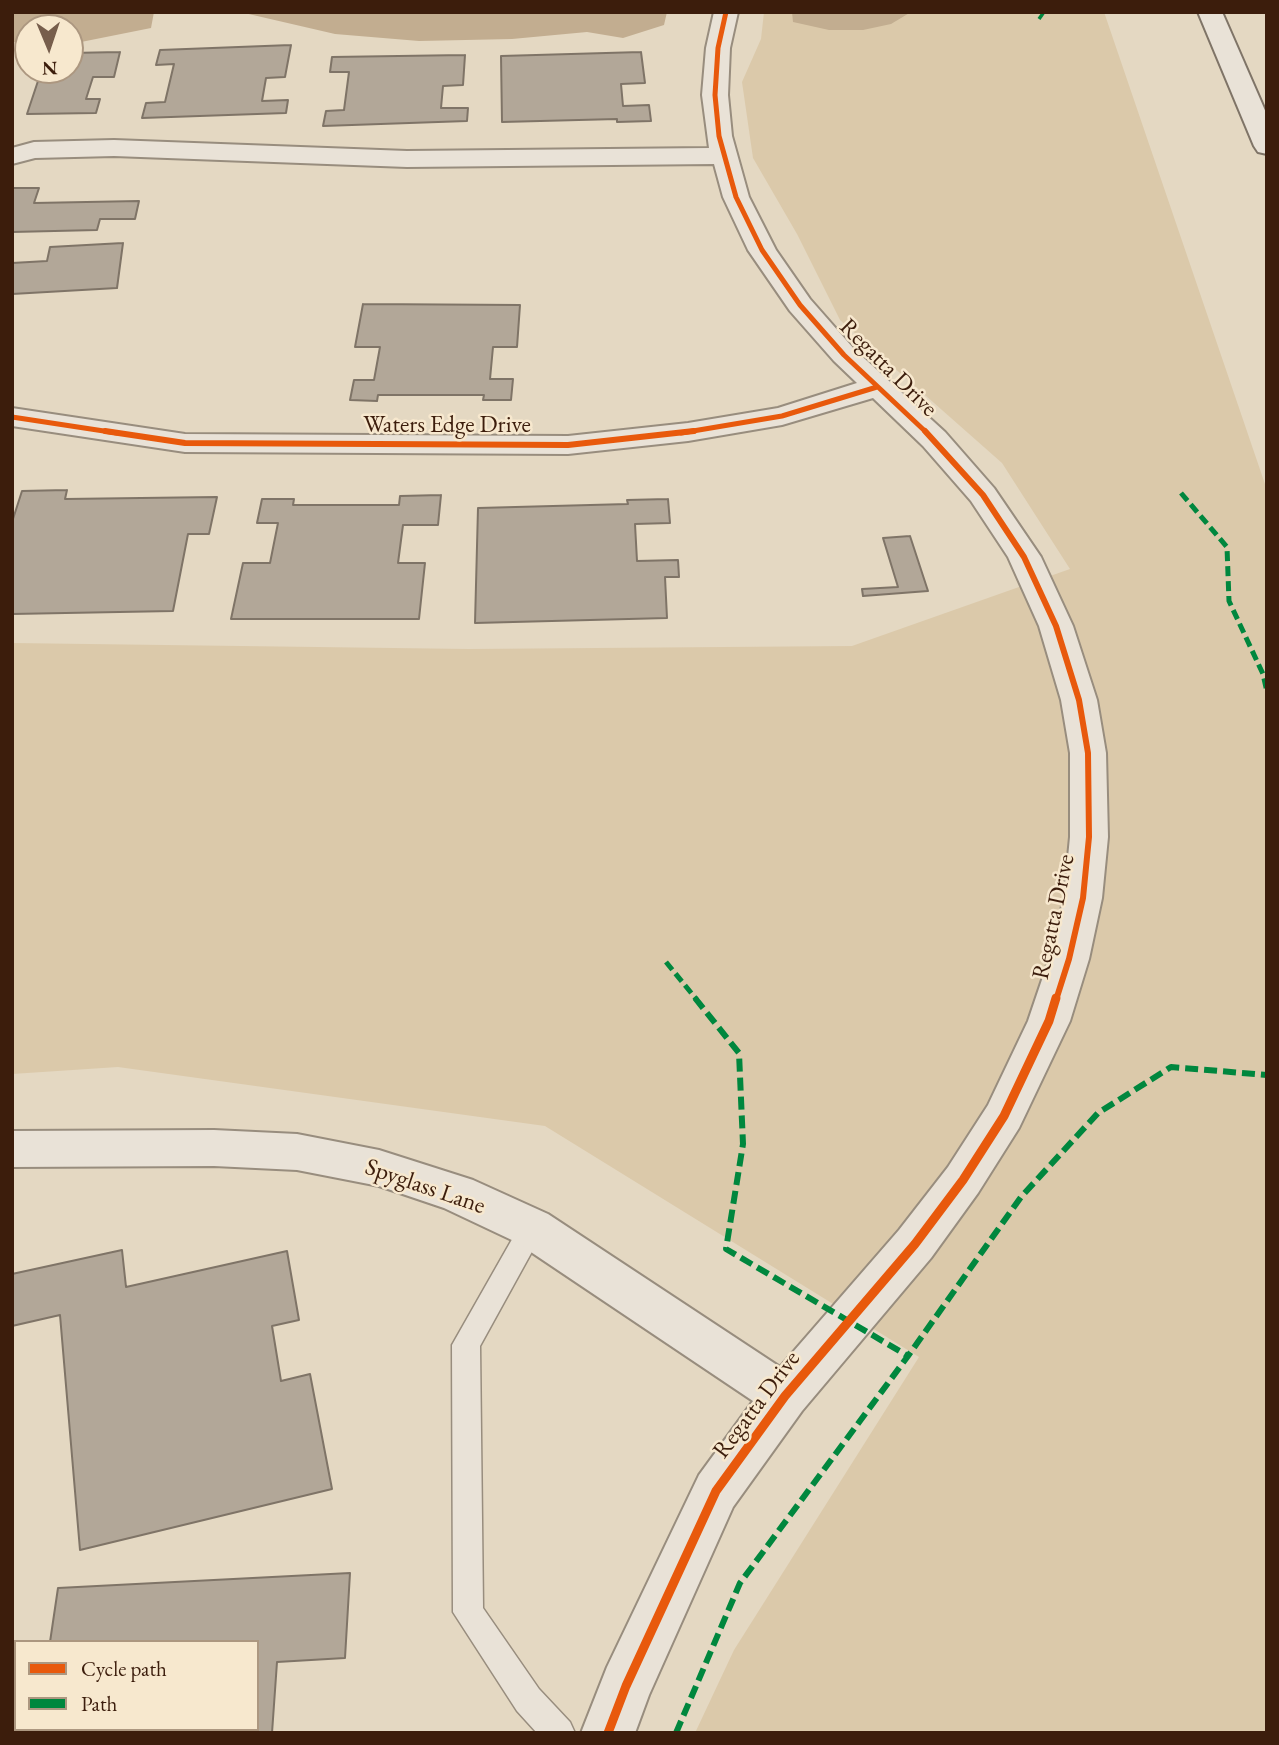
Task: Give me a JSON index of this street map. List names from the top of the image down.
{
  "streets": {
    "street": ["Regatta Drive", "Waters Edge Drive", "Spyglass Lane"]
  },
  "crossings": [
    ["Regatta Drive", "Waters Edge Drive"],
    ["Regatta Drive", "Spyglass Lane"]
  ],
  "legend": ["Cycle path", "Path"],
  "north": "bottom"
}
